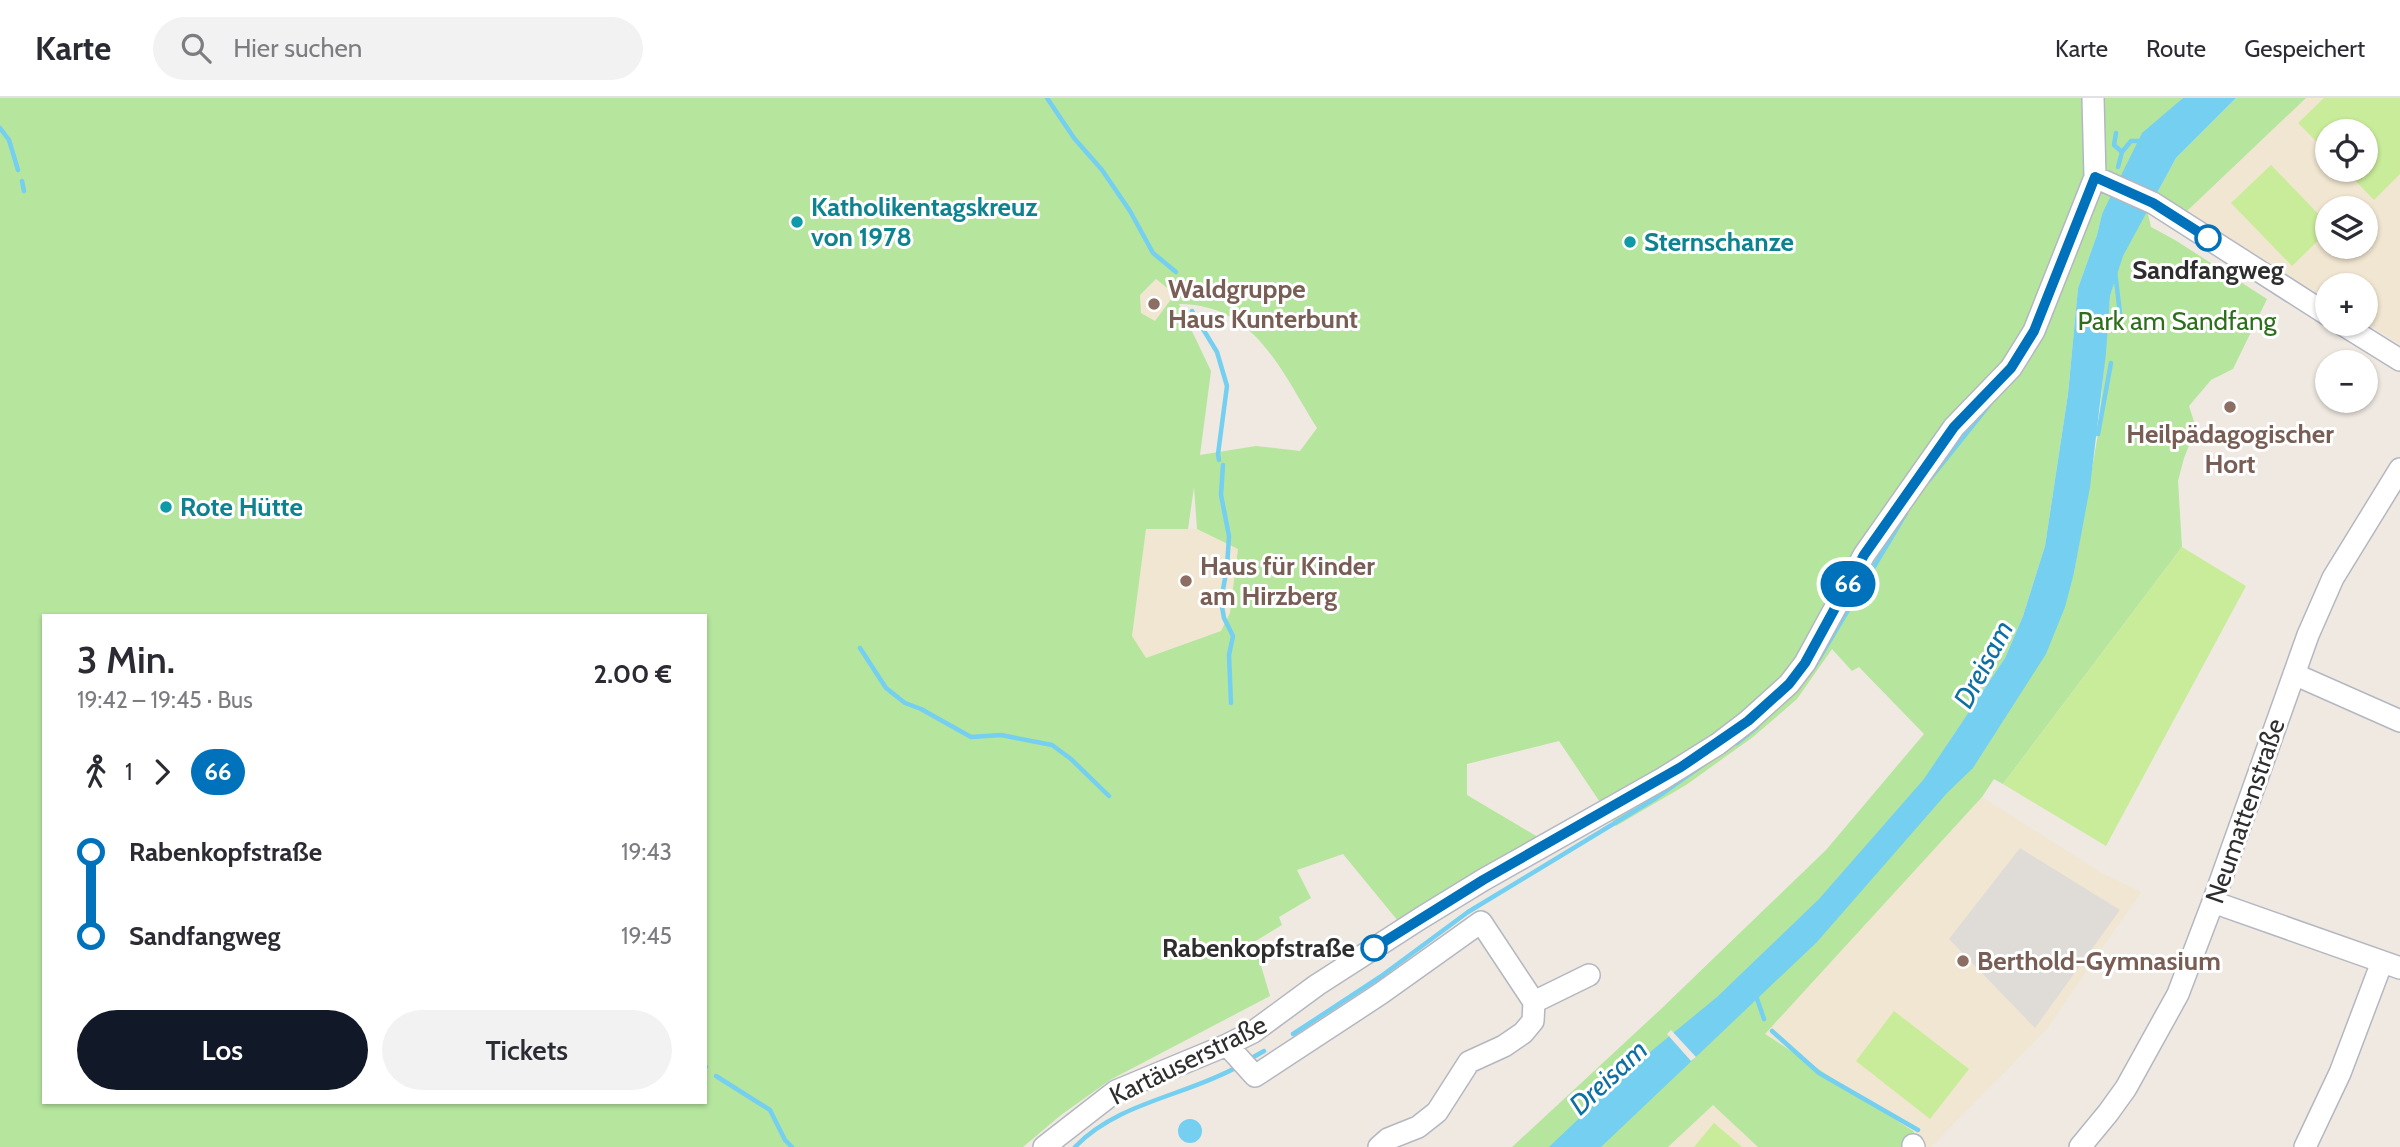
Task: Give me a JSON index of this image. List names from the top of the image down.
{
  "streets": {
    "street": ["Neumattenstraße", "Kartäuserstraße"]
  },
  "water": ["Dreisam"],
  "parks": ["Park am Sandfang"],
  "places": [
    "Katholikentagskreuz von 1978",
    "Sandfangweg",
    "Sternschanze",
    "Waldgruppe Haus Kunterbunt",
    "Heilpädagogischer Hort",
    "Rote Hütte",
    "Haus für Kinder am Hirzberg",
    "Rabenkopfstraße",
    "Berthold-Gymnasium"
  ],
  "lines": ["bus line 66"],
  "page": {
    "header": "Karte",
    "search": "Hier suchen",
    "nav": ["Karte", "Route", "Gespeichert"],
    "on_map": "66",
    "map_buttons": ["+", "−"],
    "heading": ["3 Min.", "19:42 – 19:45 · Bus", "2.00 €"],
    "legs": ["1", "66"],
    "list": [
      {
        "name": "Rabenkopfstraße",
        "value": "19:43"
      },
      {
        "name": "Sandfangweg",
        "value": "19:45"
      }
    ],
    "buttons": ["Los", "Tickets"]
  }
}
